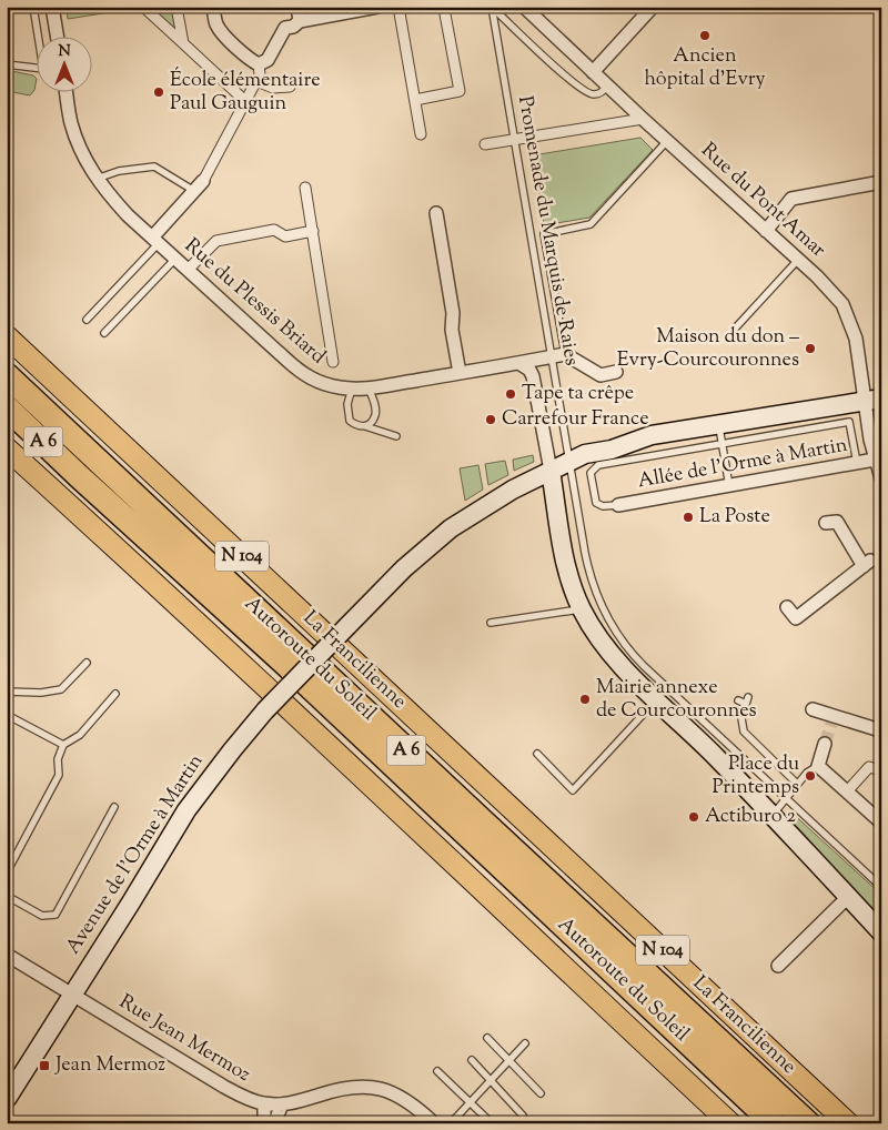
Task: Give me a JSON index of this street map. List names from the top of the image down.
{
  "streets": {
    "highway": [
      "A 6",
      "N 104",
      "Autoroute du Soleil",
      "La Francilienne"
    ],
    "main road": ["Avenue de l'Orme à Martin"],
    "street": [
      "Rue du Pont Amar",
      "Rue du Plessis Briard",
      "Allée de l'Orme à Martin",
      "Rue Jean Mermoz"
    ],
    "lane": ["Promenade du Marquis de Raies"]
  },
  "crossings": [
    ["Rue du Pont Amar", "Allée de l'Orme à Martin"],
    ["Rue du Pont Amar", "Avenue de l'Orme à Martin"],
    ["Promenade du Marquis de Raies", "Rue du Plessis Briard"],
    ["Promenade du Marquis de Raies", "Avenue de l'Orme à Martin"],
    ["Avenue de l'Orme à Martin", "Rue Jean Mermoz"]
  ],
  "places": {
    "other": [
      "Ancien hôpital d'Evry",
      "École élémentaire Paul Gauguin",
      "Maison du don – Evry-Courcouronnes",
      "Tape ta crêpe",
      "Carrefour France",
      "La Poste",
      "Mairie annexe de Courcouronnes",
      "Place du Printemps",
      "Actiburo 2"
    ],
    "transit": ["Jean Mermoz"]
  },
  "north": "top"
}
